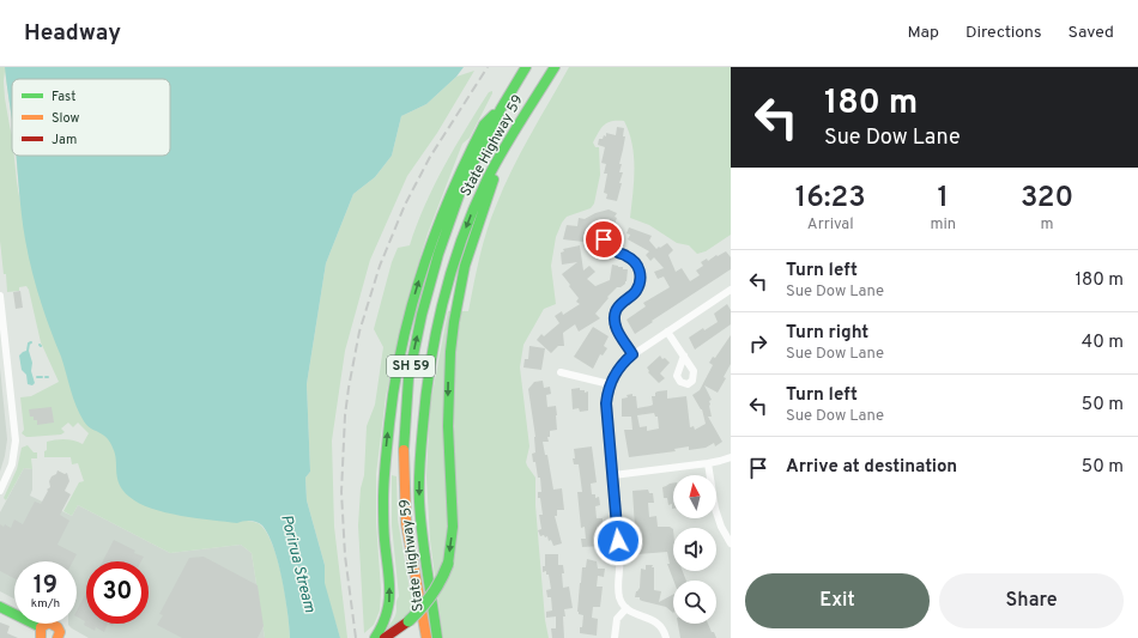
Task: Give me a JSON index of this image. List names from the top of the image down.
{
  "streets": {
    "main road": ["State Highway 59", "SH 59"]
  },
  "water": ["Porirua Stream"],
  "legend": ["Fast", "Slow", "Jam"],
  "north": "top",
  "page": {
    "header": "Headway",
    "nav": ["Map", "Directions", "Saved"],
    "turn": ["180 m", "Sue Dow Lane"],
    "eta": [
      "16:23",
      "Arrival",
      "1",
      "min",
      "320",
      "m"
    ],
    "list": [
      {
        "name": "Turn left",
        "note": "Sue Dow Lane",
        "value": "180 m"
      },
      {
        "name": "Turn right",
        "note": "Sue Dow Lane",
        "value": "40 m"
      },
      {
        "name": "Turn left",
        "note": "Sue Dow Lane",
        "value": "50 m"
      },
      {
        "name": "Arrive at destination",
        "value": "50 m"
      }
    ],
    "speed": "19 km/h",
    "limit": "30",
    "buttons": ["Exit", "Share"]
  }
}
